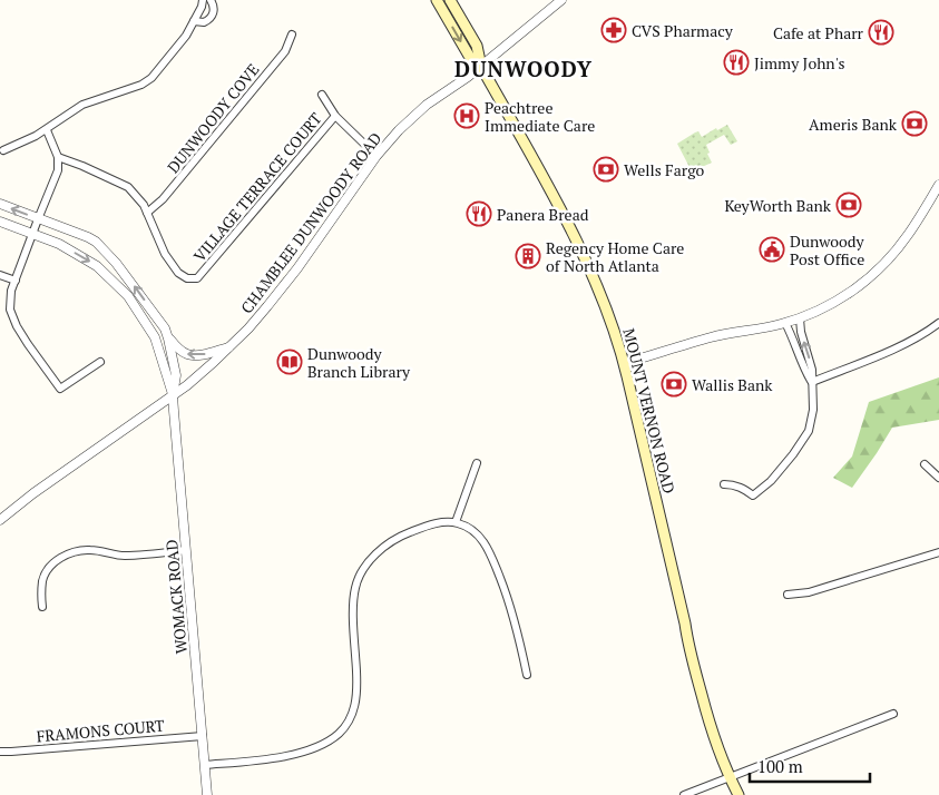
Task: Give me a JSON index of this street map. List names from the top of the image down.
{
  "streets": {
    "main road": ["MOUNT VERNON ROAD"],
    "street": [
      "DUNWOODY COVE",
      "VILLAGE TERRACE COURT",
      "CHAMBLEE DUNWOODY ROAD",
      "WOMACK ROAD",
      "FRAMONS COURT"
    ]
  },
  "crossings": [
    ["DUNWOODY COVE", "VILLAGE TERRACE COURT"],
    ["VILLAGE TERRACE COURT", "CHAMBLEE DUNWOODY ROAD"],
    ["CHAMBLEE DUNWOODY ROAD", "MOUNT VERNON ROAD"],
    ["CHAMBLEE DUNWOODY ROAD", "WOMACK ROAD"],
    ["WOMACK ROAD", "FRAMONS COURT"]
  ],
  "districts": ["DUNWOODY"],
  "places": {
    "pharmacy": ["CVS Pharmacy"],
    "restaurant": ["Cafe at Pharr", "Jimmy John's", "Panera Bread"],
    "hospital": ["Peachtree Immediate Care"],
    "bank": [
      "Ameris Bank",
      "Wells Fargo",
      "KeyWorth Bank",
      "Wallis Bank"
    ],
    "public building": ["Dunwoody Post Office"],
    "building": ["Regency Home Care of North Atlanta"],
    "library": ["Dunwoody Branch Library"]
  },
  "scale_bar": "100 m"
}
